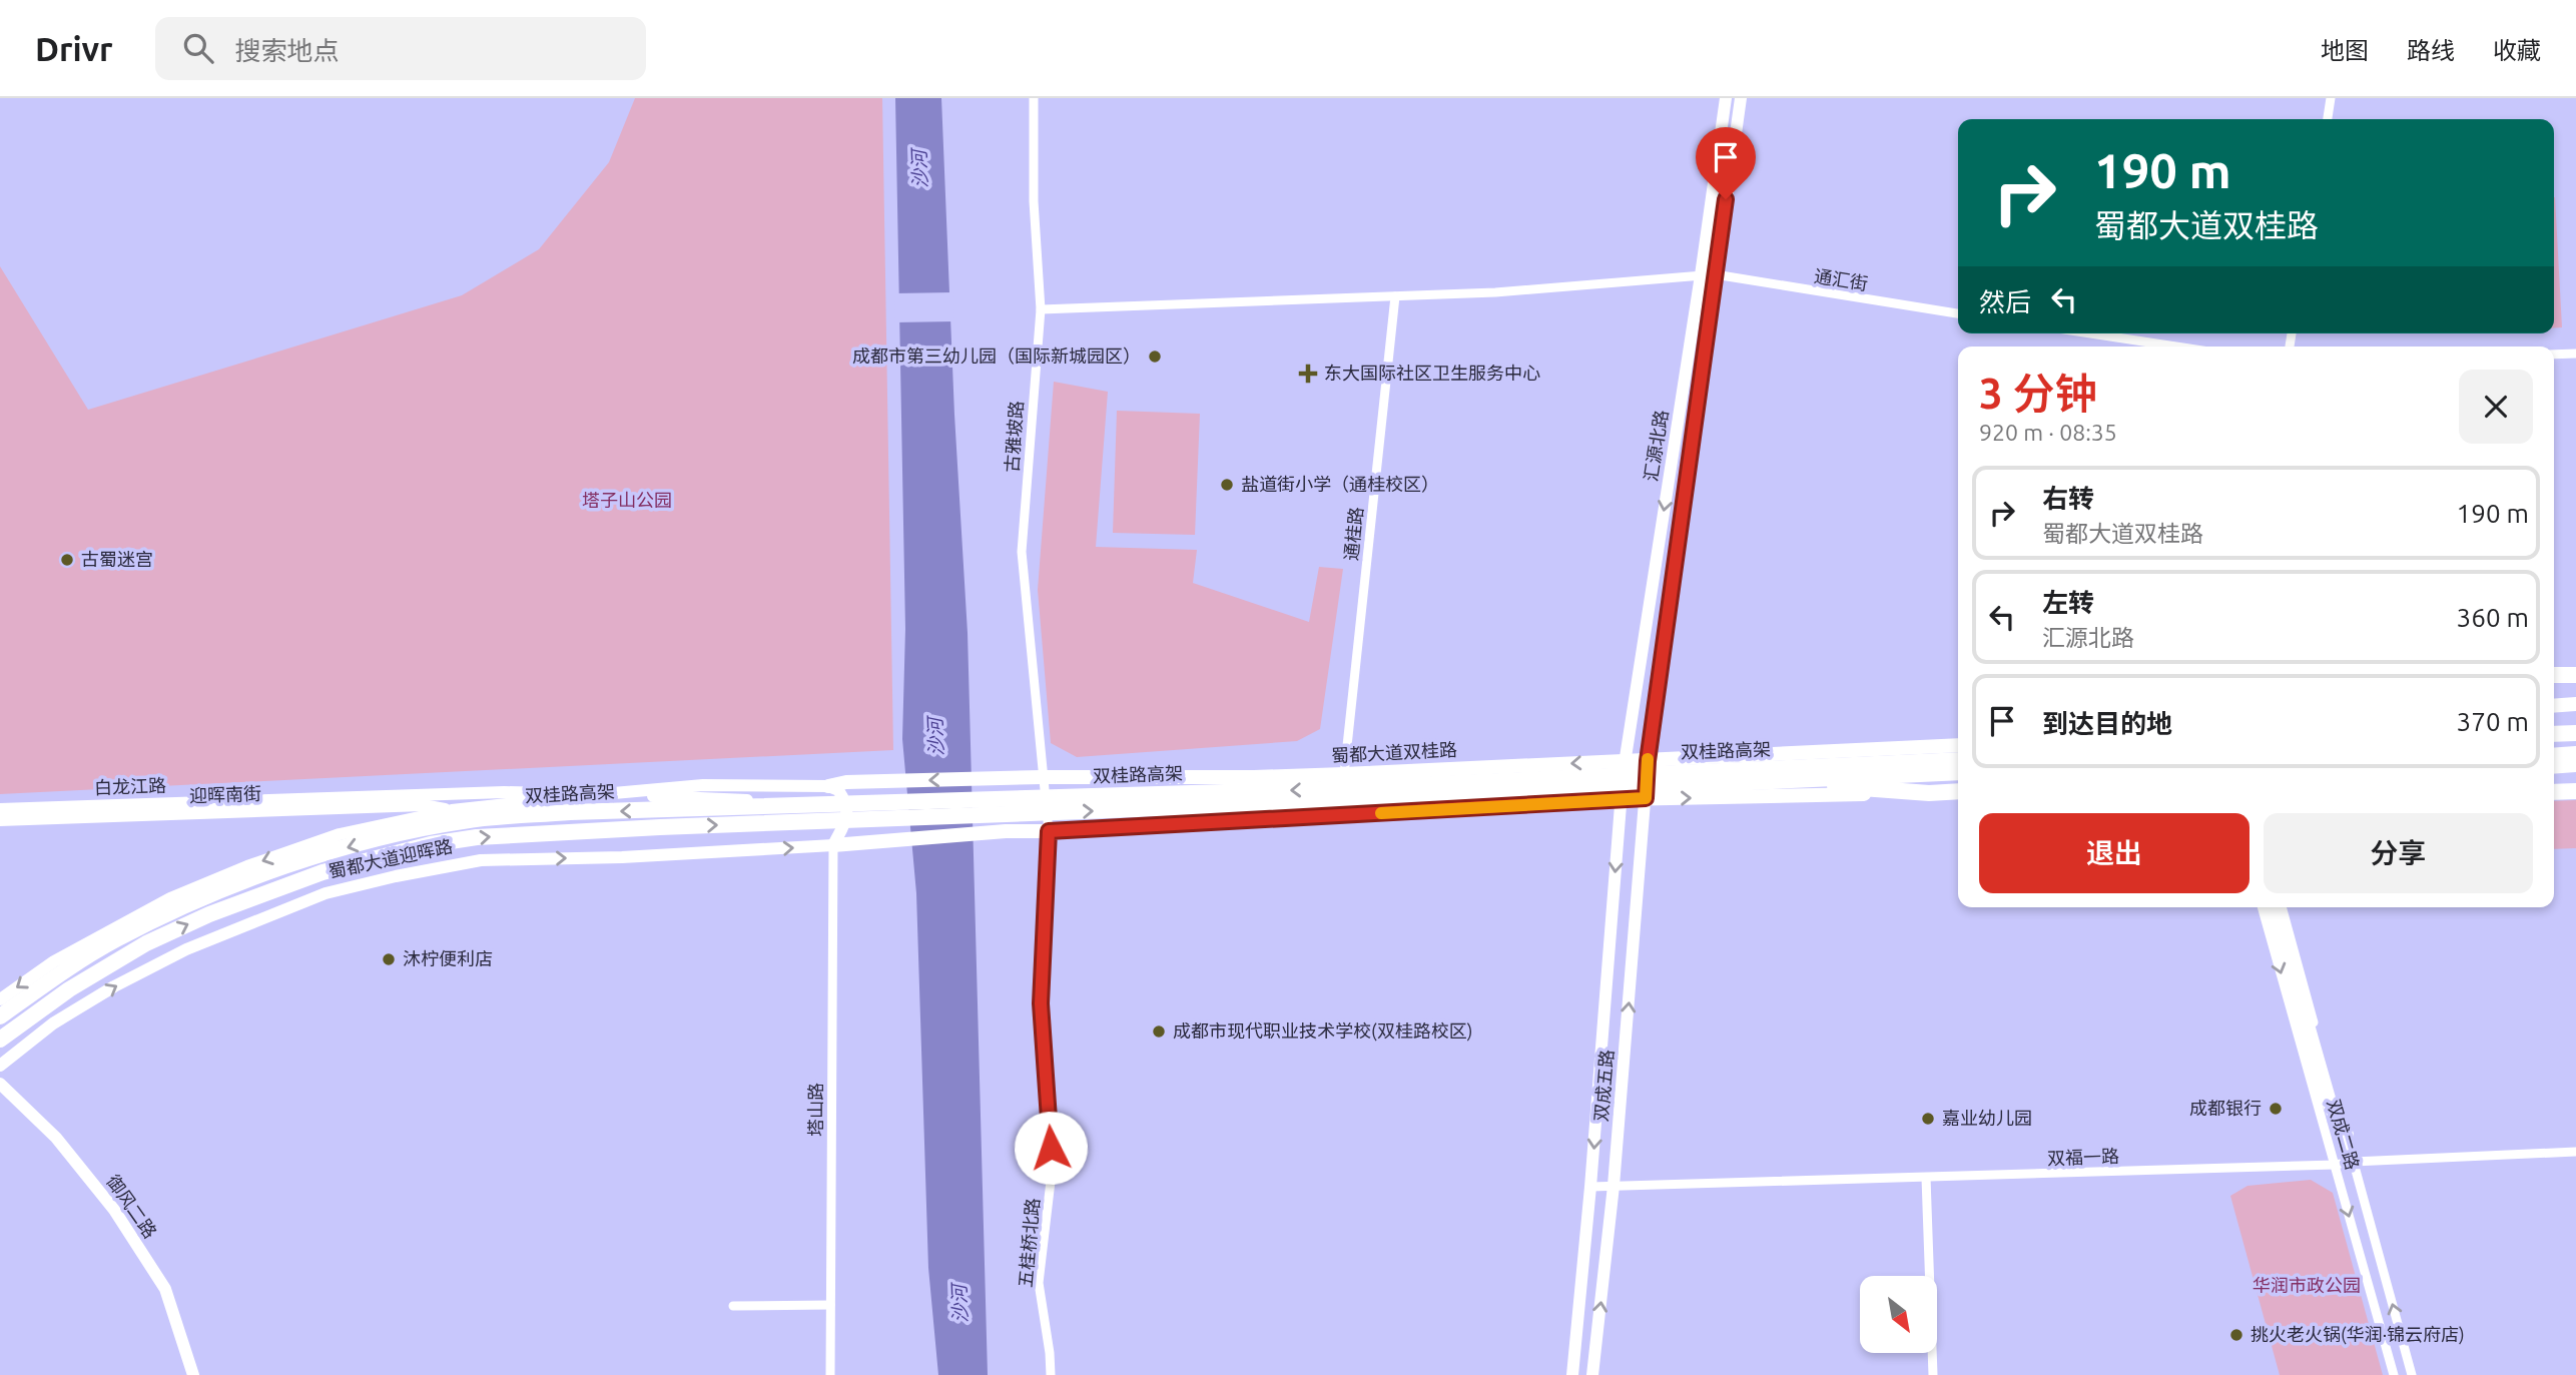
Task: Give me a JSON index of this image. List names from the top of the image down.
{
  "streets": {
    "highway": ["双桂路高架", "蜀都大道迎晖路"],
    "main road": ["蜀都大道双桂路"],
    "street": [
      "通汇街",
      "古雅坡路",
      "汇源北路",
      "通桂路",
      "白龙江路",
      "迎晖南街",
      "双成五路",
      "塔山路",
      "双成二路",
      "双福一路",
      "御风二路",
      "五桂桥北路"
    ]
  },
  "crossings": [
    ["通汇街", "古雅坡路"],
    ["通汇街", "汇源北路"],
    ["通汇街", "通桂路"],
    ["古雅坡路", "蜀都大道双桂路"],
    ["古雅坡路", "五桂桥北路"],
    ["汇源北路", "蜀都大道双桂路"],
    ["汇源北路", "双成五路"],
    ["通桂路", "蜀都大道双桂路"],
    ["双桂路高架", "白龙江路"],
    ["双桂路高架", "蜀都大道迎晖路"],
    ["蜀都大道双桂路", "蜀都大道迎晖路"],
    ["蜀都大道双桂路", "五桂桥北路"],
    ["迎晖南街", "蜀都大道迎晖路"],
    ["蜀都大道迎晖路", "塔山路"],
    ["双成五路", "双福一路"],
    ["双成二路", "双福一路"]
  ],
  "water": ["沙河"],
  "parks": ["塔子山公园", "华润市政公园"],
  "places": {
    "other": [
      "成都市第三幼儿园（国际新城园区）",
      "盐道街小学（通桂校区）",
      "古蜀迷宫",
      "沐柠便利店",
      "成都市现代职业技术学校(双桂路校区)",
      "成都银行",
      "嘉业幼儿园",
      "挑火老火锅(华润·锦云府店)"
    ],
    "health": ["东大国际社区卫生服务中心"]
  },
  "north": "bottom right",
  "page": {
    "header": "Drivr",
    "search": "搜索地点",
    "nav": ["地图", "路线", "收藏"],
    "turn": ["190 m", "蜀都大道双桂路"],
    "then": "然后",
    "heading": ["3 分钟", "920 m · 08:35"],
    "list": [
      {
        "name": "右转",
        "note": "蜀都大道双桂路",
        "value": "190 m"
      },
      {
        "name": "左转",
        "note": "汇源北路",
        "value": "360 m"
      },
      {
        "name": "到达目的地",
        "value": "370 m"
      }
    ],
    "buttons": ["退出", "分享"]
  }
}
